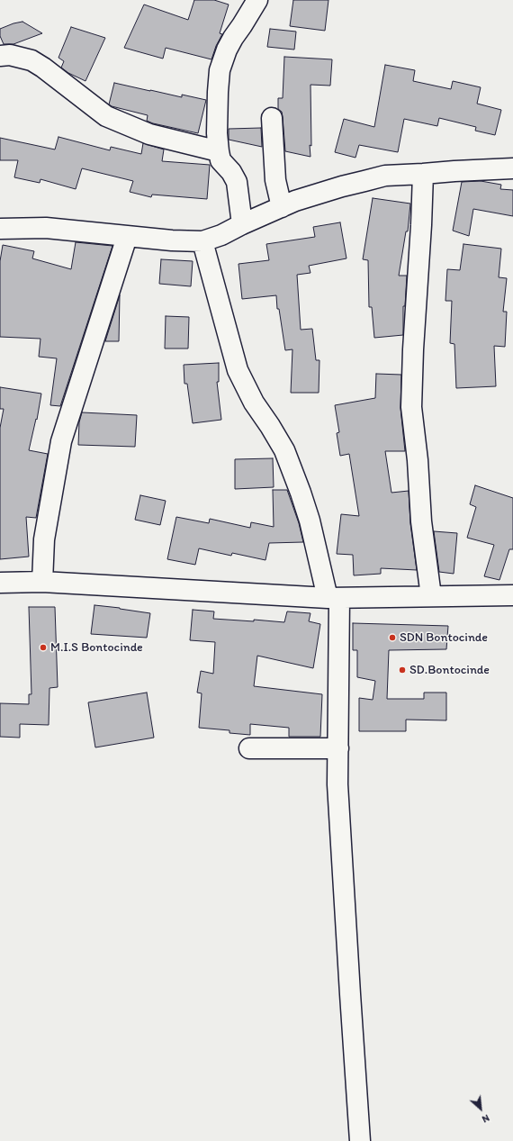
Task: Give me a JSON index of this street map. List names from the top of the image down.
{
  "places": ["SDN Bontocinde", "M.I.S Bontocinde", "SD.Bontocinde"],
  "north": "bottom right"
}
